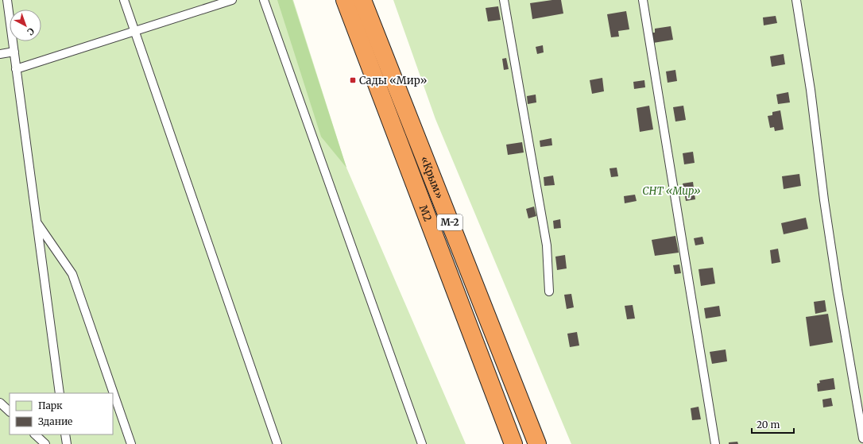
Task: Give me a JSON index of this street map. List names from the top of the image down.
{
  "streets": {
    "highway": ["«Крым»", "М2", "М-2"]
  },
  "parks": ["СНТ «Мир»"],
  "places": {
    "transit": ["Сады «Мир»"]
  },
  "legend": ["Парк", "Здание"],
  "scale_bar": "20 m",
  "north": "bottom right"
}
